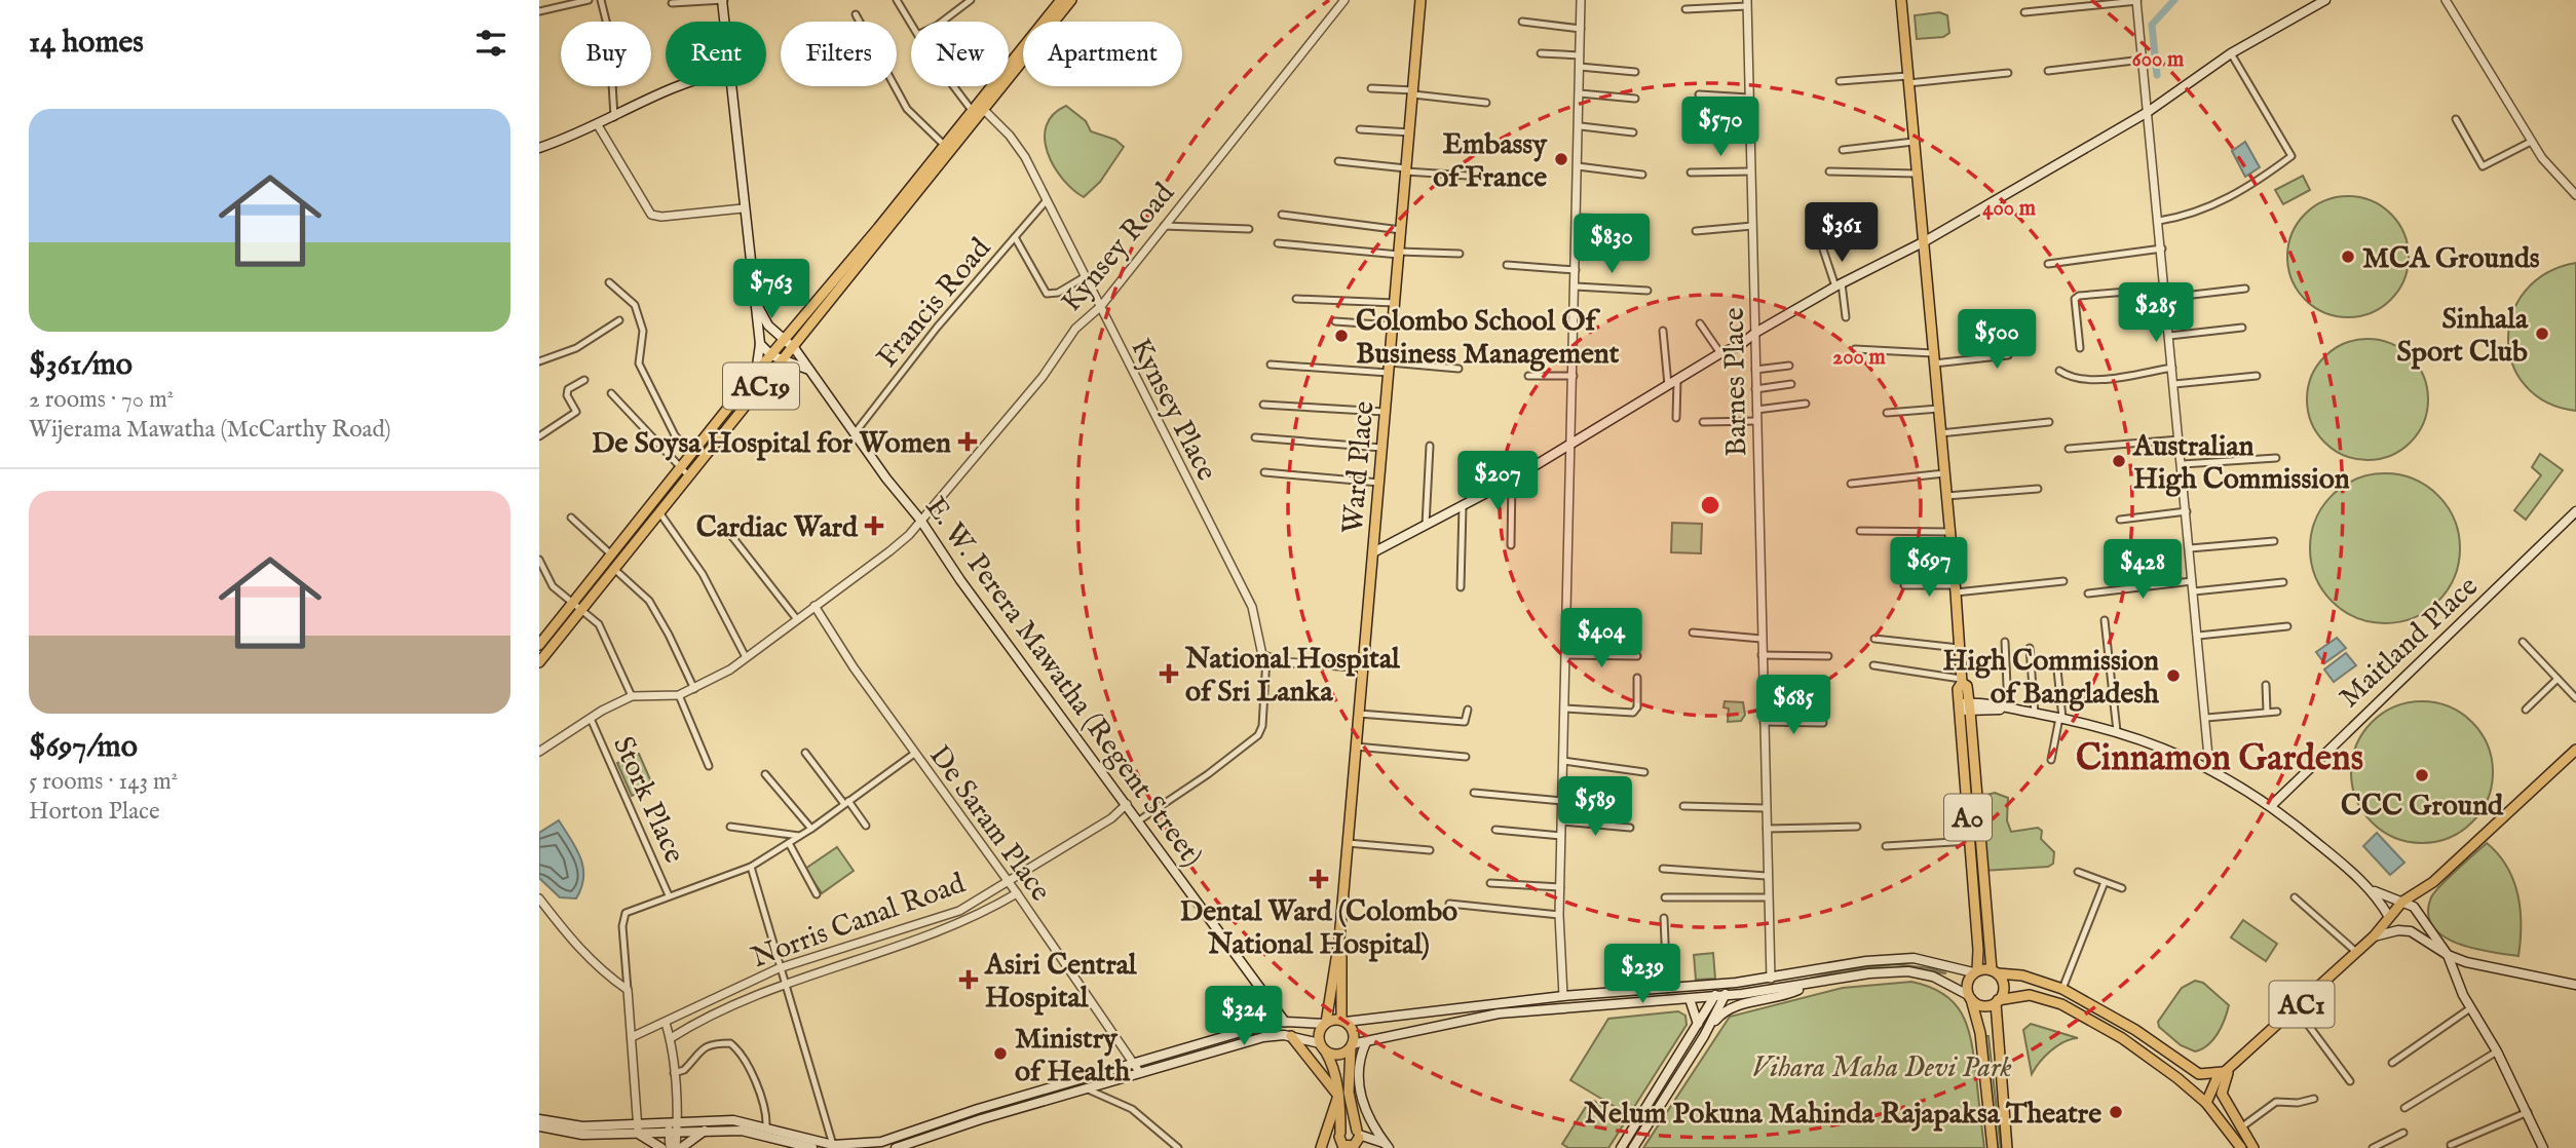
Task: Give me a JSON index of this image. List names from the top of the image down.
{
  "streets": {
    "main road": [
      "AC19",
      "Ward Place",
      "Maitland Place",
      "E. W. Perera Mawatha (Regent Street)",
      "A0",
      "AC1"
    ],
    "street": [
      "Kynsey Road",
      "Francis Road",
      "Barnes Place",
      "Kynsey Place",
      "Stork Place",
      "De Saram Place",
      "Norris Canal Road"
    ]
  },
  "crossings": [
    ["Kynsey Road", "Kynsey Place"],
    ["Kynsey Road", "E. W. Perera Mawatha (Regent Street)"],
    ["Kynsey Road", "De Saram Place"],
    ["Francis Road", "Kynsey Place"],
    ["Francis Road", "E. W. Perera Mawatha (Regent Street)"],
    ["AC19", "Kynsey Place"],
    ["AC19", "E. W. Perera Mawatha (Regent Street)"],
    ["E. W. Perera Mawatha (Regent Street)", "Norris Canal Road"],
    ["De Saram Place", "Norris Canal Road"]
  ],
  "districts": ["Cinnamon Gardens"],
  "parks": ["Vihara Maha Devi Park"],
  "places": {
    "other": [
      "Embassy of France",
      "MCA Grounds",
      "Sinhala Sport Club",
      "Colombo School Of Business Management",
      "Australian High Commission",
      "High Commission of Bangladesh",
      "CCC Ground",
      "Ministry of Health",
      "Nelum Pokuna Mahinda Rajapaksa Theatre"
    ],
    "health": [
      "De Soysa Hospital for Women",
      "Cardiac Ward",
      "National Hospital of Sri Lanka",
      "Dental Ward (Colombo National Hospital)",
      "Asiri Central Hospital"
    ]
  },
  "page": {
    "heading": "14 homes",
    "chip": [
      "Buy",
      "Rent",
      "Filters",
      "New",
      "Apartment"
    ],
    "list": [
      {
        "name": "$361/mo",
        "note": "2 rooms · 70 m² · Wijerama Mawatha (McCarthy Road)"
      },
      {
        "name": "$697/mo",
        "note": "5 rooms · 143 m² · Horton Place"
      }
    ],
    "price": [
      "$570",
      "$361",
      "$830",
      "$763",
      "$285",
      "$500",
      "$207",
      "$697",
      "$428",
      "$404",
      "$685",
      "$589",
      "$239",
      "$324"
    ]
  },
  "rings": ["600 m", "400 m", "200 m"]
}
